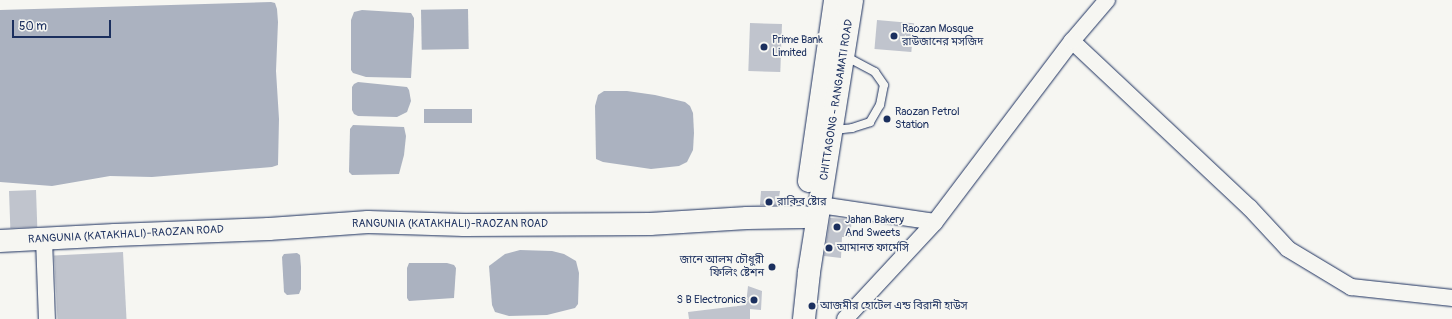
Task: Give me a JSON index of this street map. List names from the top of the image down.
{
  "streets": {
    "main road": ["CHITTAGONG - RANGAMATI ROAD", "RANGUNIA (KATAKHALI)-RAOZAN ROAD"]
  },
  "crossings": [
    ["CHITTAGONG - RANGAMATI ROAD", "RANGUNIA (KATAKHALI)-RAOZAN ROAD"]
  ],
  "places": [
    "Raozan Mosque রাউজানের মসজিদ",
    "Prime Bank Limited",
    "Raozan Petrol Station",
    "রাকিব ষ্টোর",
    "Jahan Bakery And Sweets",
    "আমানত ফার্মেসি",
    "জানে আলম চৌধুরী ফিলিং ষ্টেশন",
    "S B Electronics",
    "আজমীর হোটেল এন্ড বিরানী হাউস"
  ],
  "scale_bar": "50 m"
}
